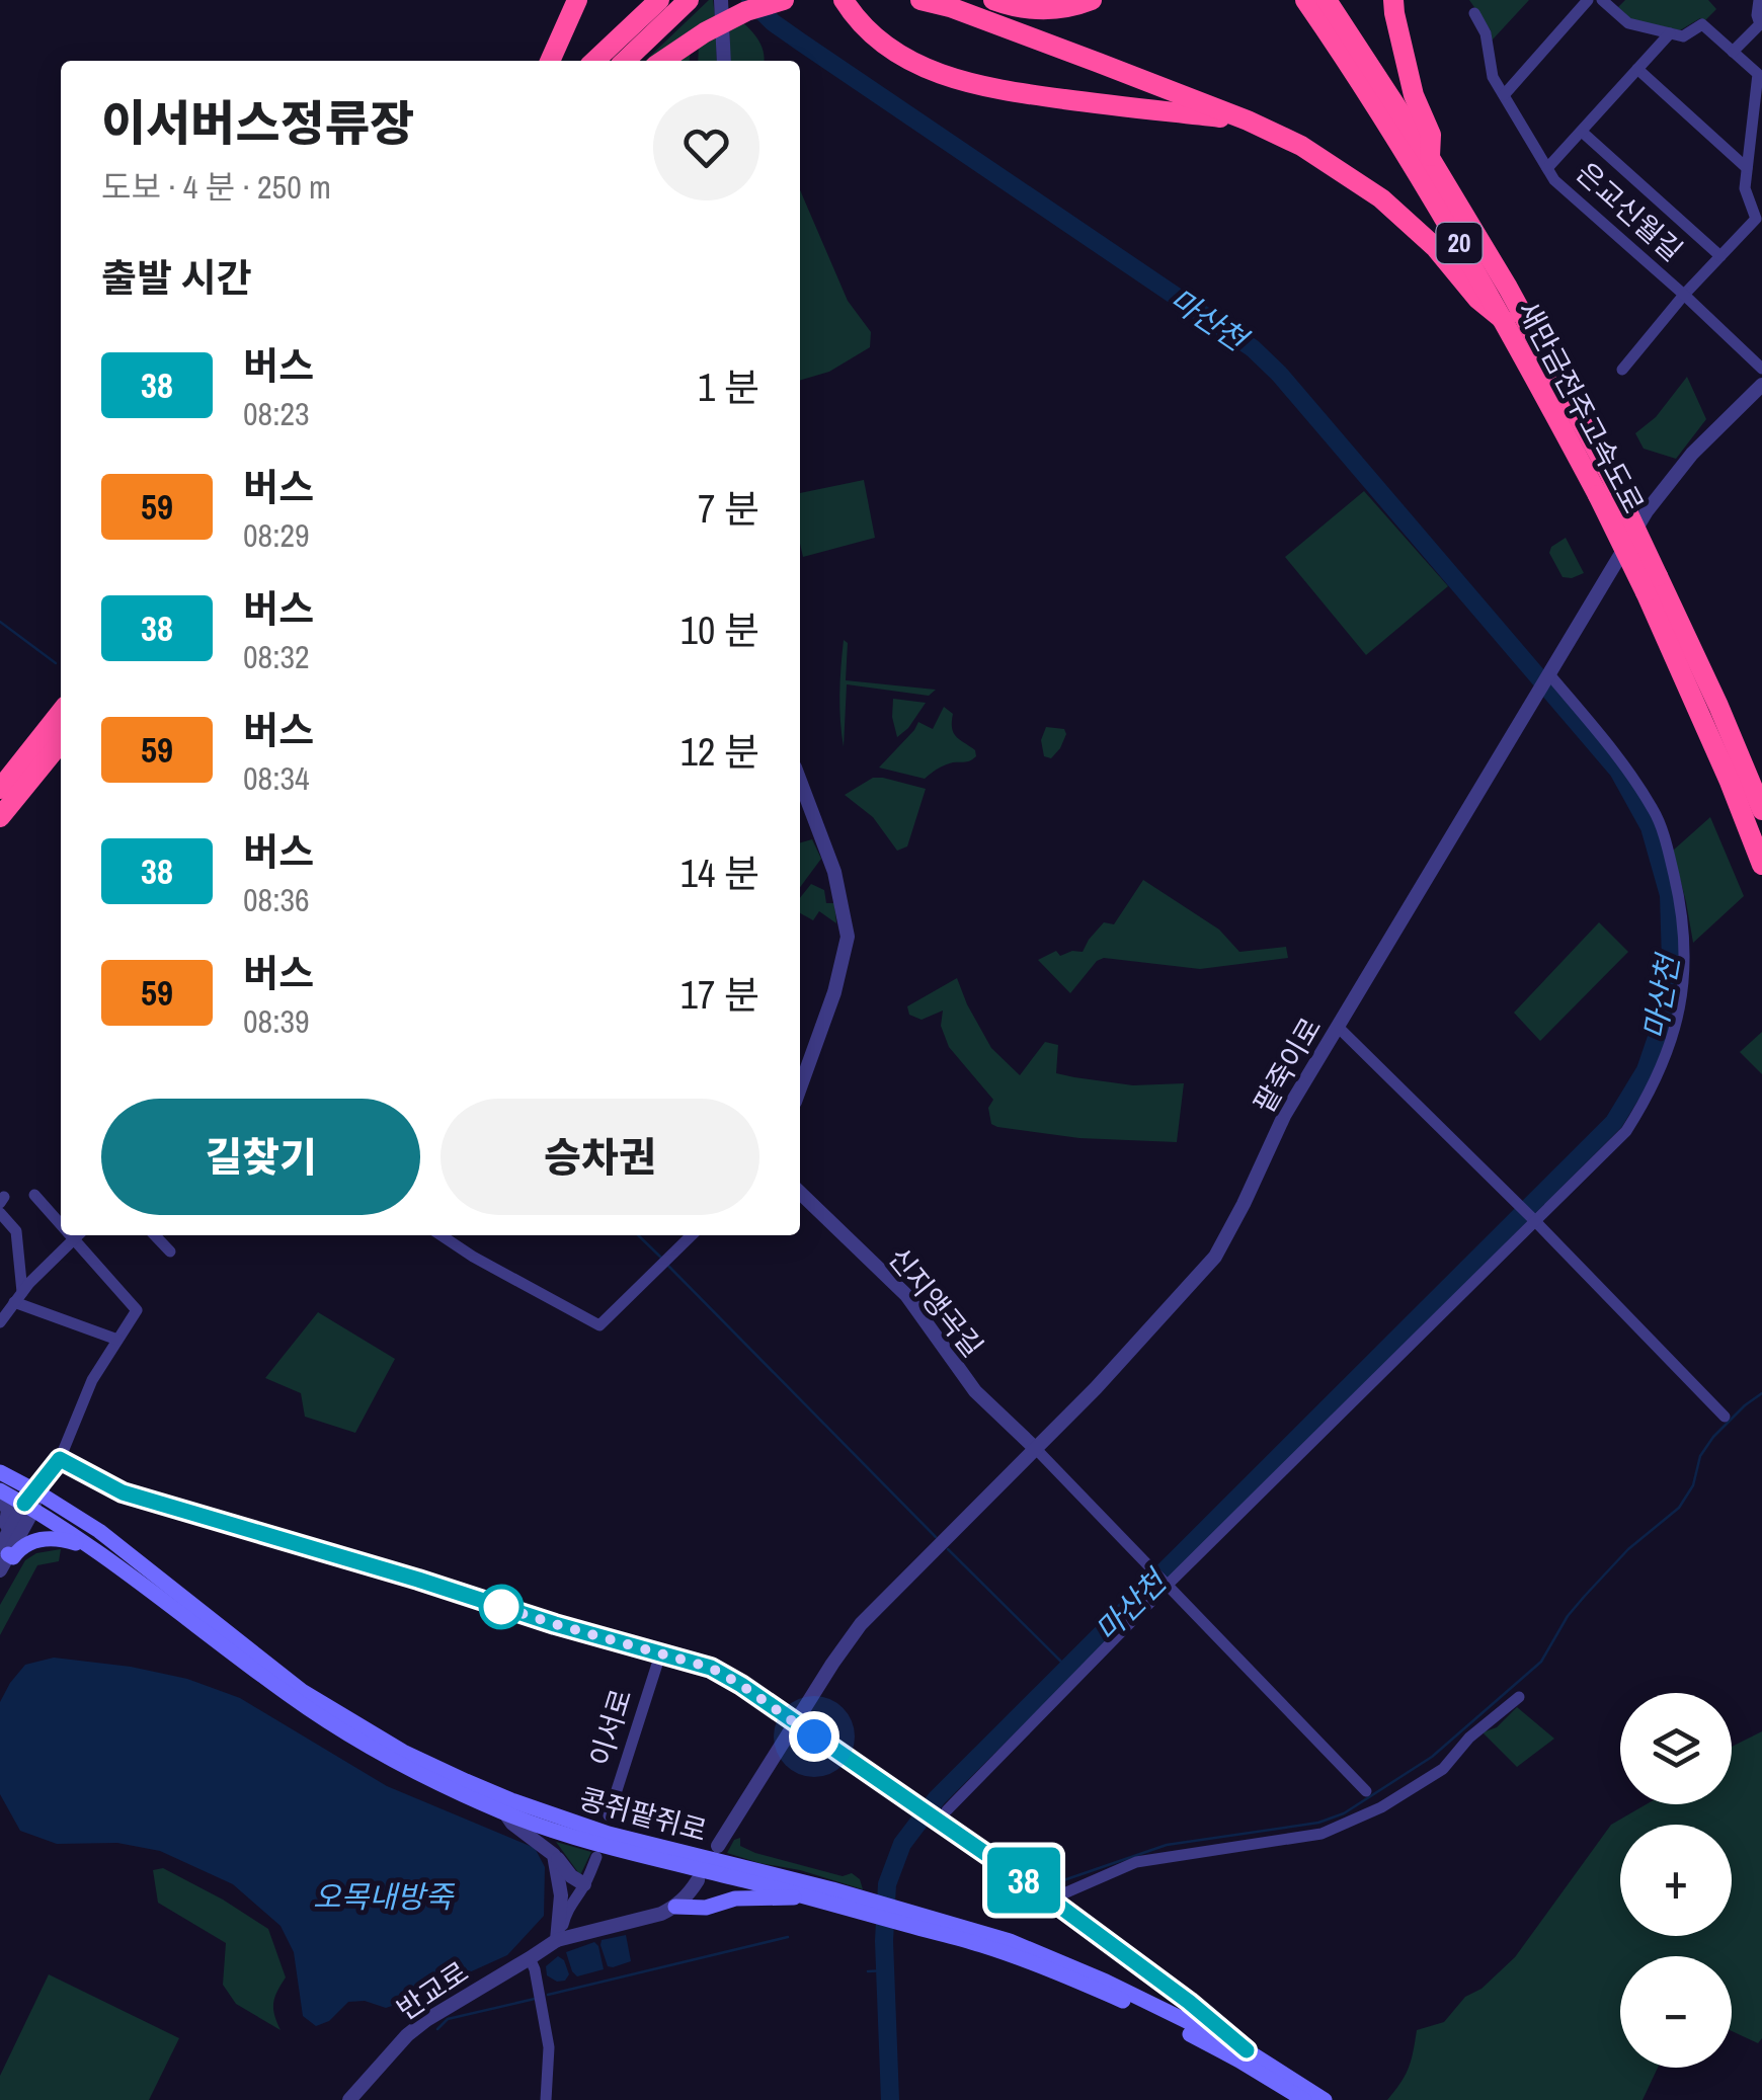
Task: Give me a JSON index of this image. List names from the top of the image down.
{
  "streets": {
    "highway": ["20", "새만금전주고속도로"],
    "main road": ["콩쥐팥쥐로"],
    "street": [
      "은교신월길",
      "팥죽이로",
      "신지앵곡길",
      "이서로",
      "반교로"
    ]
  },
  "crossings": [
    ["팥죽이로", "신지앵곡길"]
  ],
  "water": ["마산천", "오목내방죽"],
  "lines": ["bus line 38"],
  "page": {
    "on_map": "38",
    "heading": [
      ["이서버스정류장", "도보 · 4 분 · 250 m"],
      "출발 시간"
    ],
    "list": [
      {
        "mark": "38",
        "name": "버스",
        "note": "08:23",
        "value": "1 분"
      },
      {
        "mark": "59",
        "name": "버스",
        "note": "08:29",
        "value": "7 분"
      },
      {
        "mark": "38",
        "name": "버스",
        "note": "08:32",
        "value": "10 분"
      },
      {
        "mark": "59",
        "name": "버스",
        "note": "08:34",
        "value": "12 분"
      },
      {
        "mark": "38",
        "name": "버스",
        "note": "08:36",
        "value": "14 분"
      },
      {
        "mark": "59",
        "name": "버스",
        "note": "08:39",
        "value": "17 분"
      }
    ],
    "buttons": ["길찾기", "승차권"],
    "map_buttons": ["+", "−"]
  }
}
